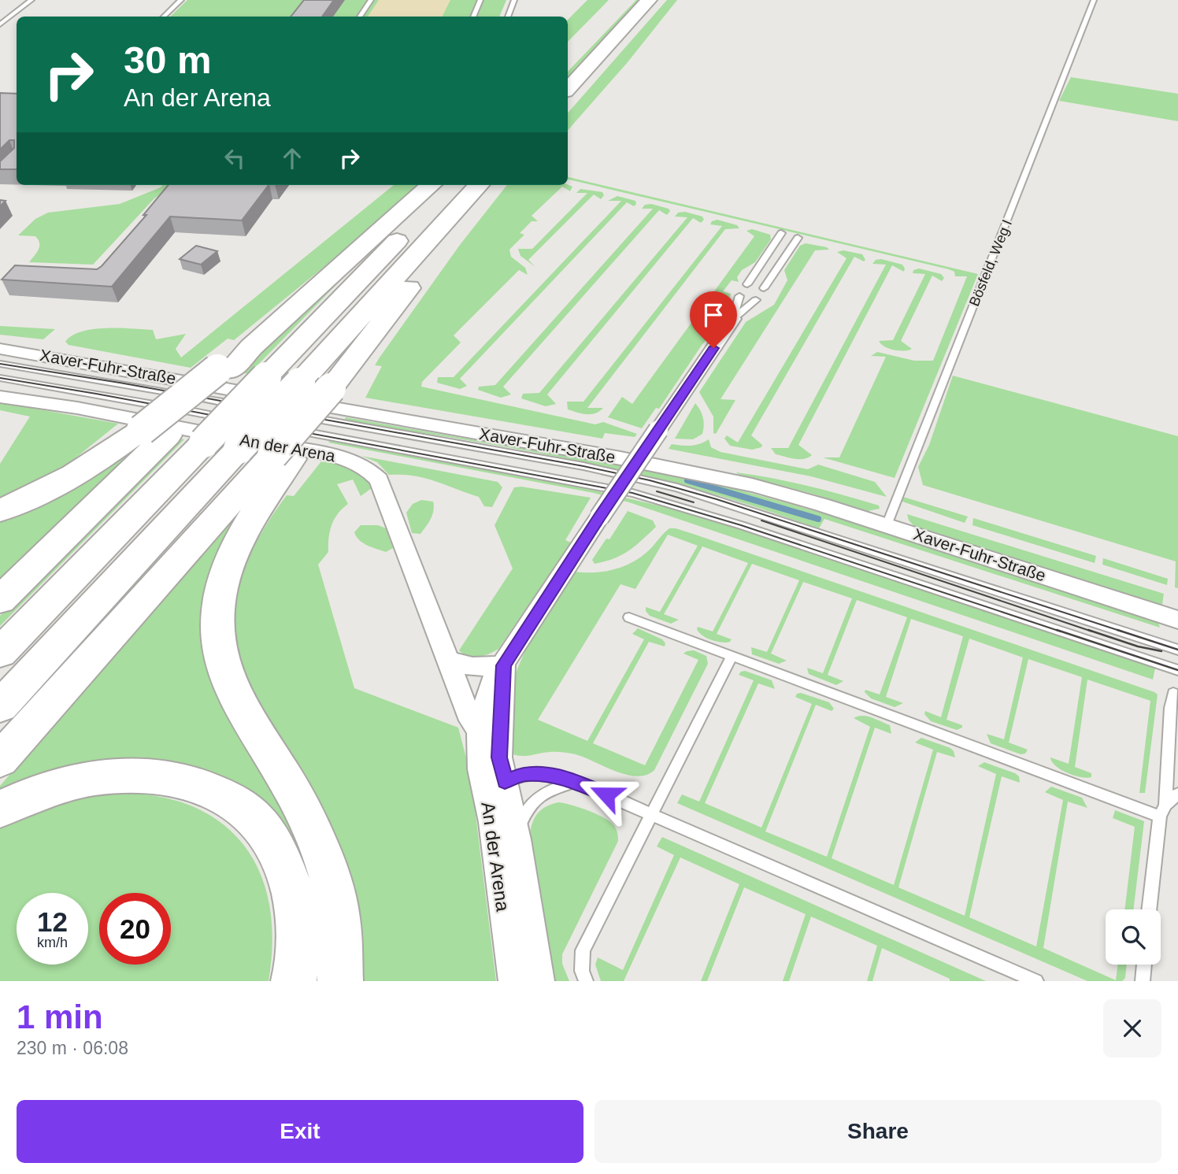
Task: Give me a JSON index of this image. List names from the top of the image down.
{
  "streets": {
    "street": ["Xaver-Fuhr-Straße", "An der Arena"],
    "lane": ["Bösfeld, Weg I"]
  },
  "crossings": [
    ["Bösfeld, Weg I", "Xaver-Fuhr-Straße"]
  ],
  "page": {
    "turn": ["30 m", "An der Arena"],
    "speed": "12 km/h",
    "limit": "20",
    "heading": ["1 min", "230 m · 06:08"],
    "buttons": ["Exit", "Share"]
  }
}
